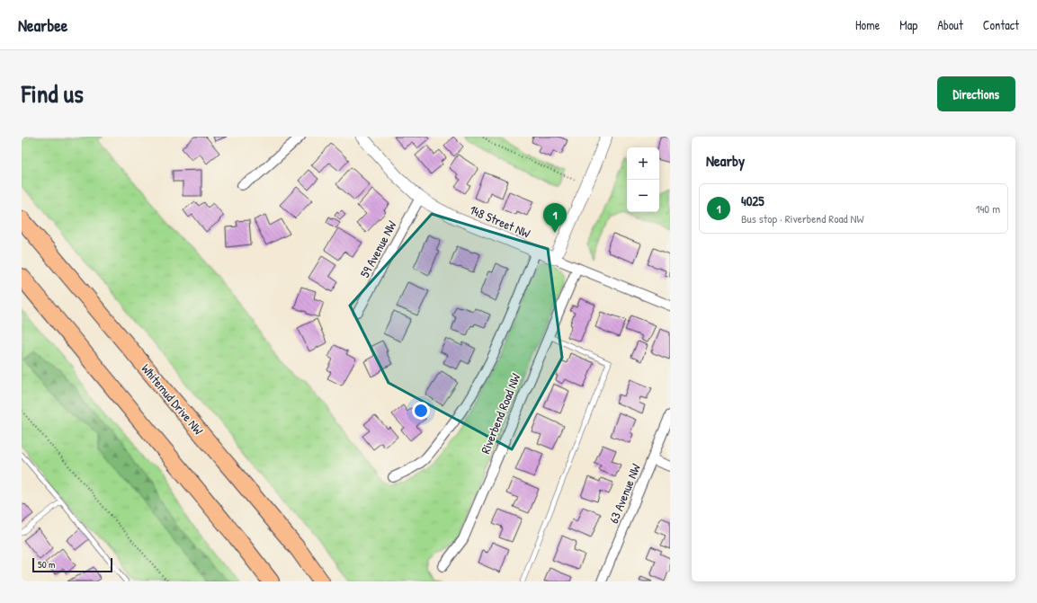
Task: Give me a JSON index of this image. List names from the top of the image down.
{
  "streets": {
    "highway": ["Whitemud Drive NW"],
    "street": [
      "148 Street NW",
      "59 Avenue NW",
      "Riverbend Road NW",
      "63 Avenue NW"
    ]
  },
  "crossings": [
    ["148 Street NW", "59 Avenue NW"],
    ["148 Street NW", "Riverbend Road NW"]
  ],
  "scale_bar": "50 m",
  "page": {
    "header": "Nearbee",
    "nav": [
      "Home",
      "Map",
      "About",
      "Contact"
    ],
    "title": "Find us",
    "buttons": "Directions",
    "heading": "Nearby",
    "map_buttons": ["+", "−"],
    "list": [
      {
        "mark": "1",
        "name": "4025",
        "note": "Bus stop · Riverbend Road NW",
        "value": "140 m"
      }
    ],
    "pins": "1",
    "scale": "50 m"
  }
}
